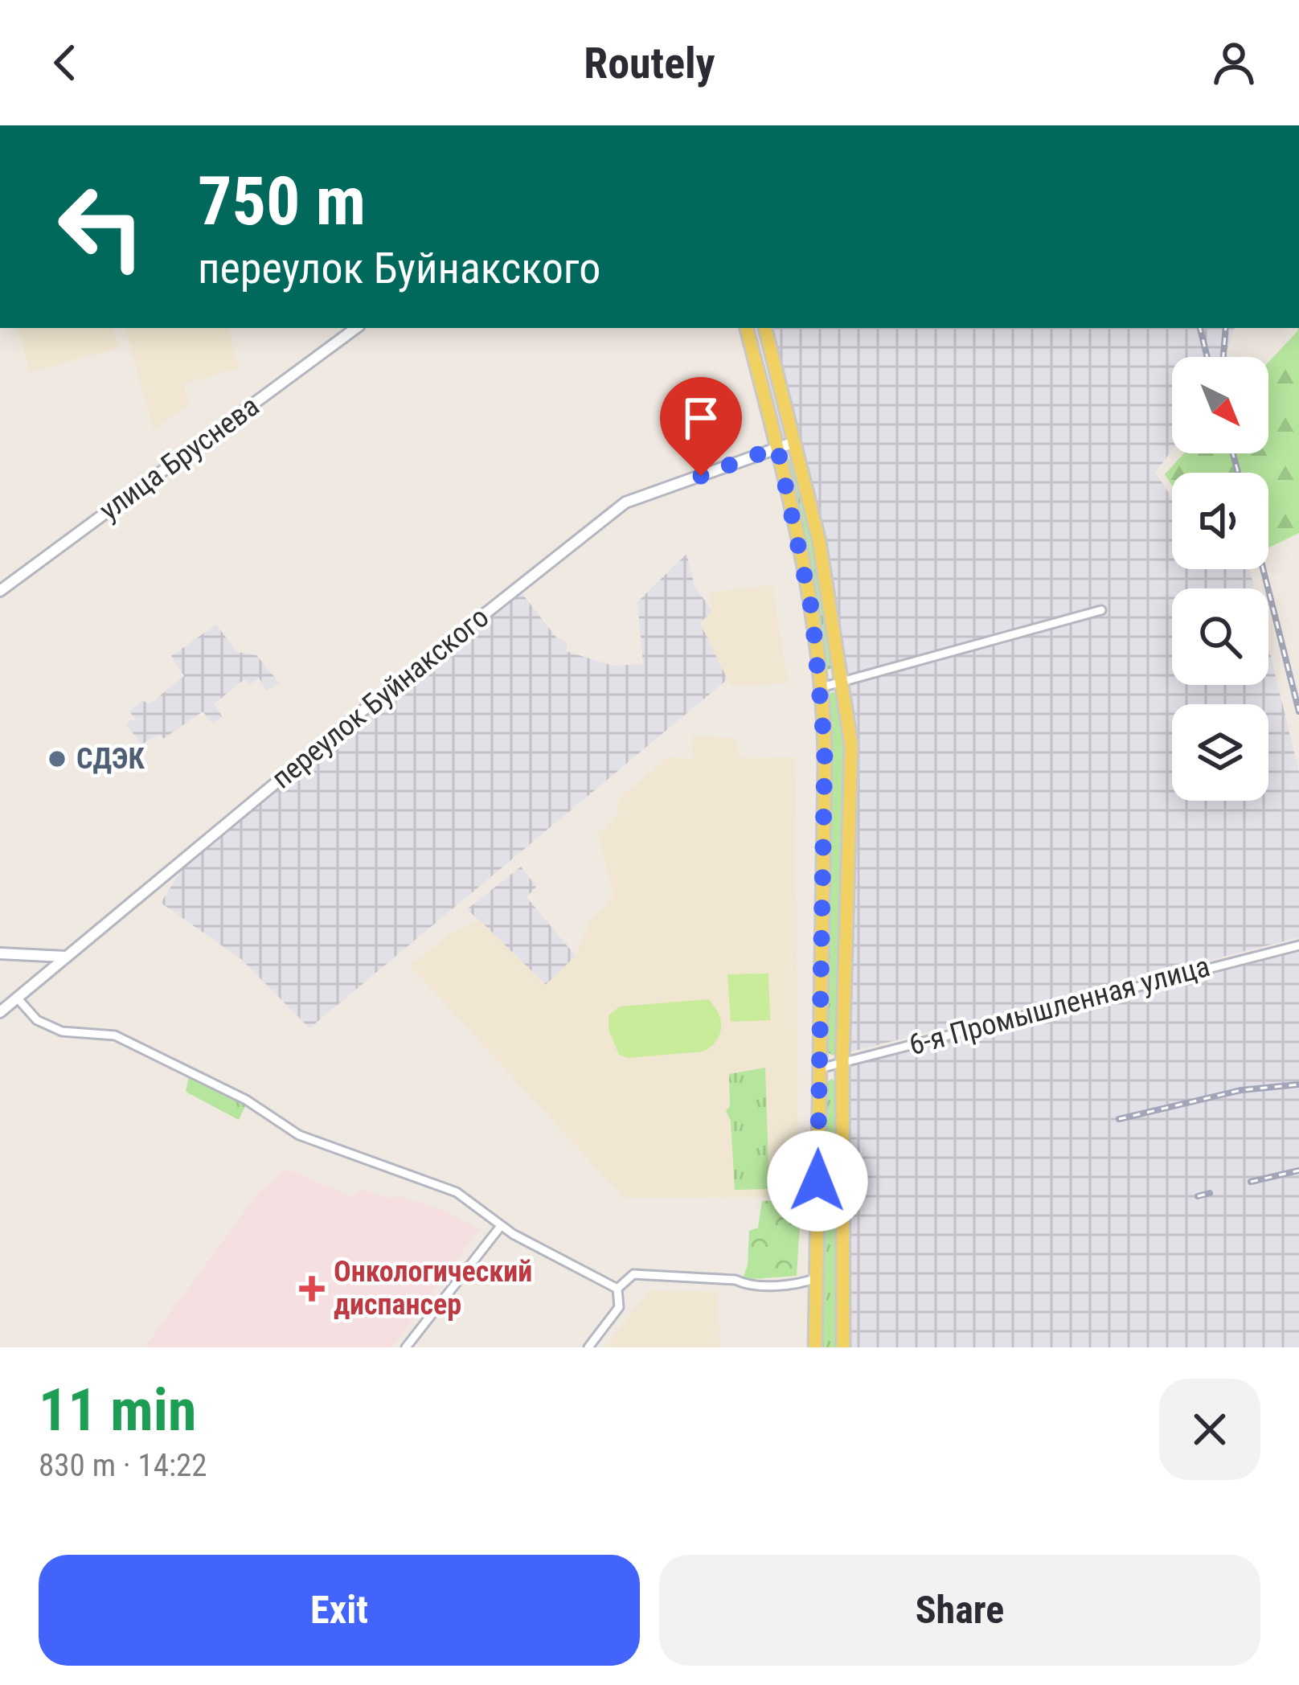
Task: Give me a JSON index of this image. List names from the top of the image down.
{
  "streets": {
    "street": ["улица Бруснева", "переулок Буйнакского", "6-я Промышленная улица"]
  },
  "places": {
    "other": ["СДЭК"],
    "health": ["Онкологический диспансер"]
  },
  "north": "bottom right",
  "page": {
    "header": "Routely",
    "turn": ["750 m", "переулок Буйнакского"],
    "heading": ["11 min", "830 m · 14:22"],
    "buttons": ["Exit", "Share"]
  }
}
